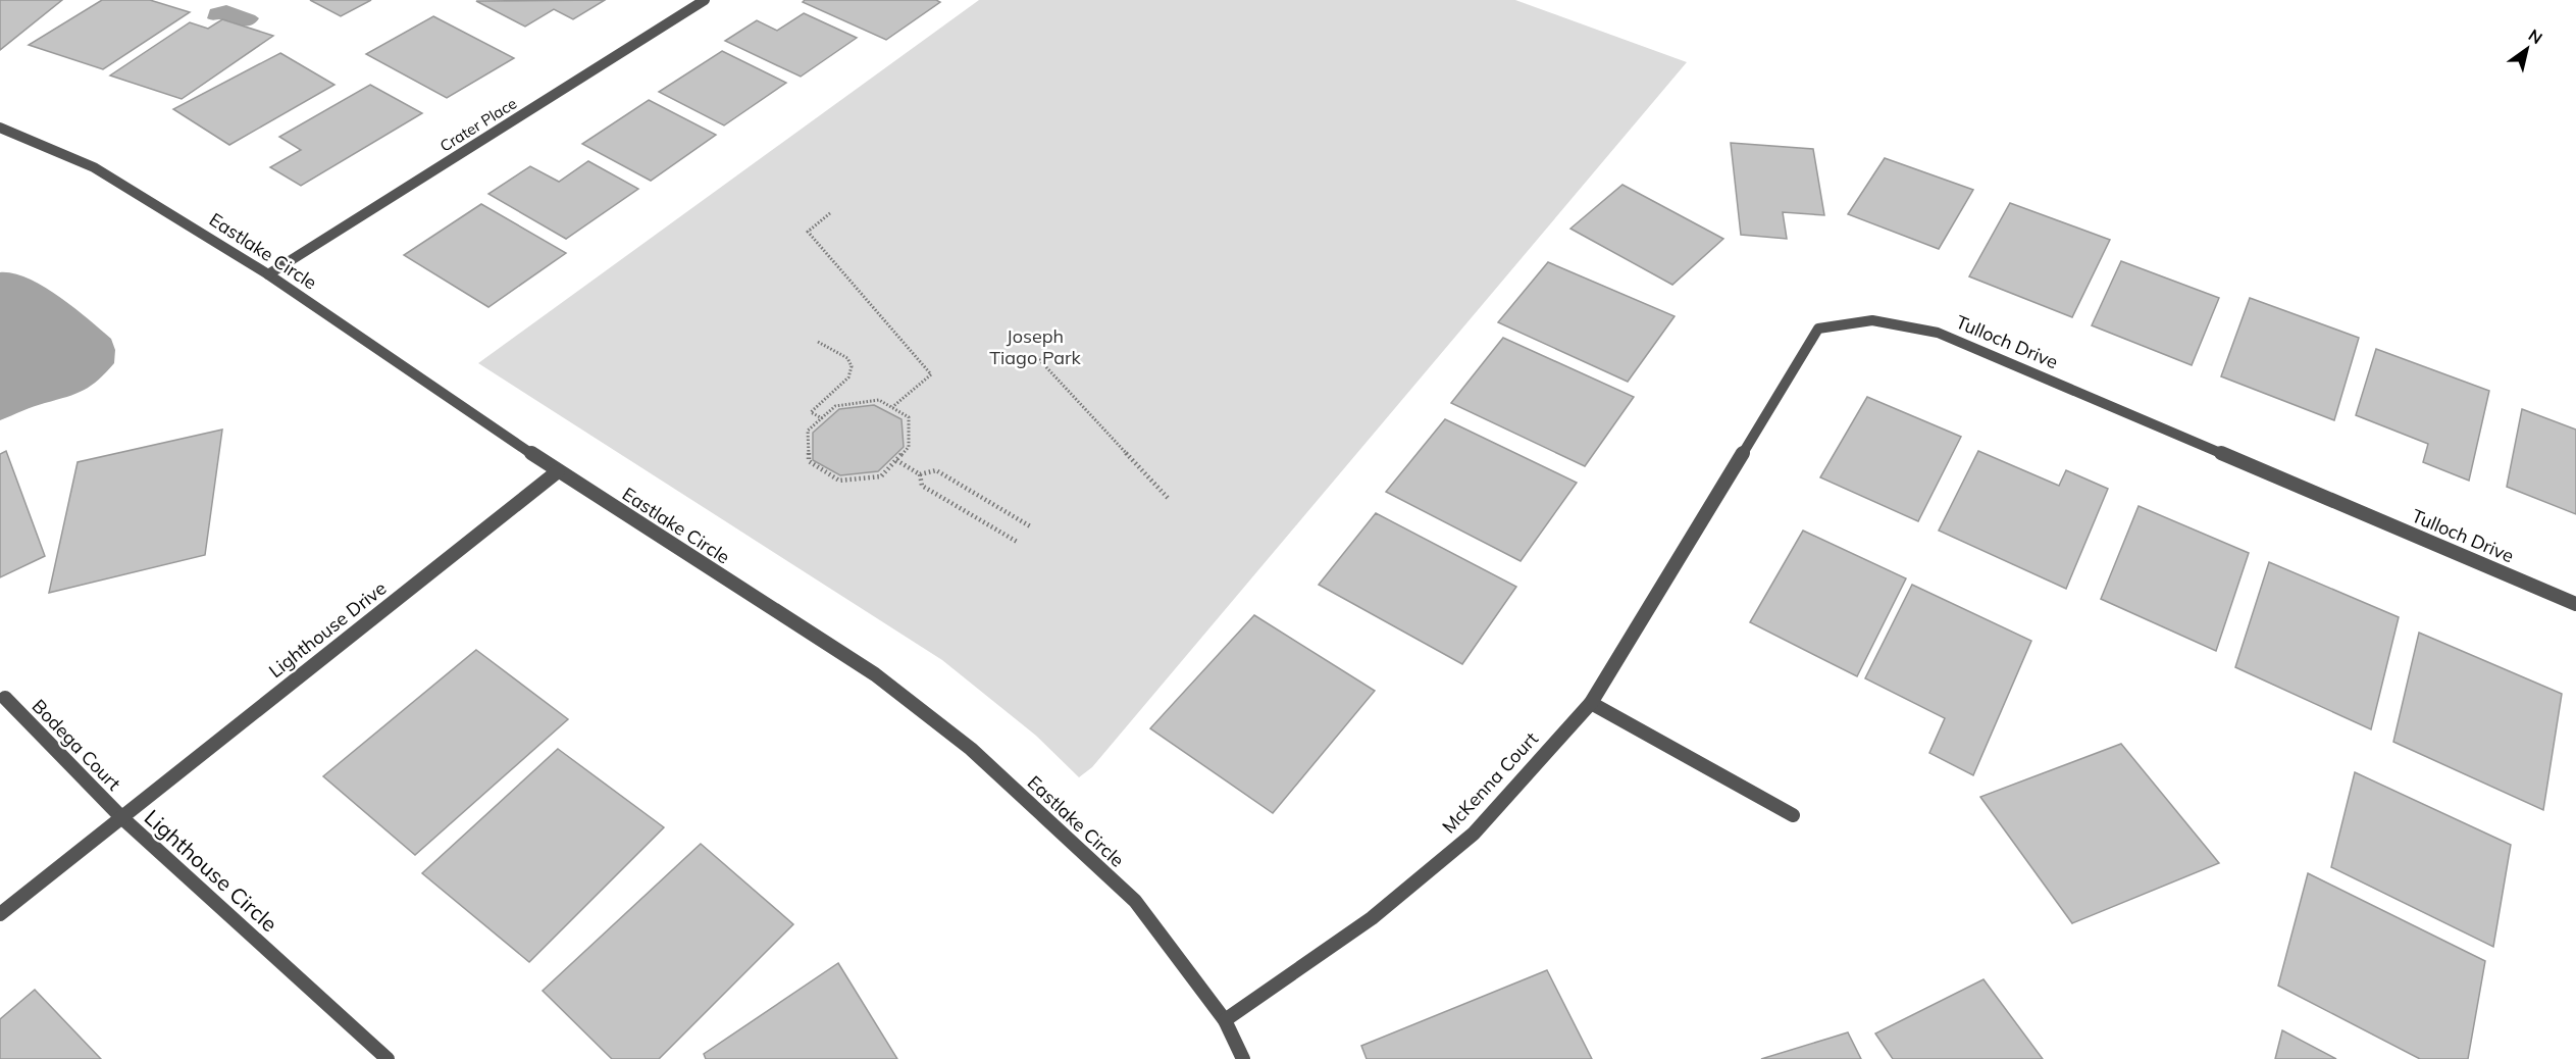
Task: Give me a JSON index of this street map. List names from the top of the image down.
{
  "streets": {
    "street": [
      "Crater Place",
      "Eastlake Circle",
      "Tulloch Drive",
      "Lighthouse Drive",
      "Bodega Court",
      "McKenna Court",
      "Lighthouse Circle"
    ]
  },
  "crossings": [
    ["Crater Place", "Eastlake Circle"],
    ["Eastlake Circle", "Lighthouse Drive"],
    ["Eastlake Circle", "McKenna Court"],
    ["Tulloch Drive", "McKenna Court"],
    ["Lighthouse Drive", "Bodega Court"],
    ["Lighthouse Drive", "Lighthouse Circle"],
    ["Bodega Court", "Lighthouse Circle"]
  ],
  "parks": ["Joseph Tiago Park"],
  "north": "top right"
}
